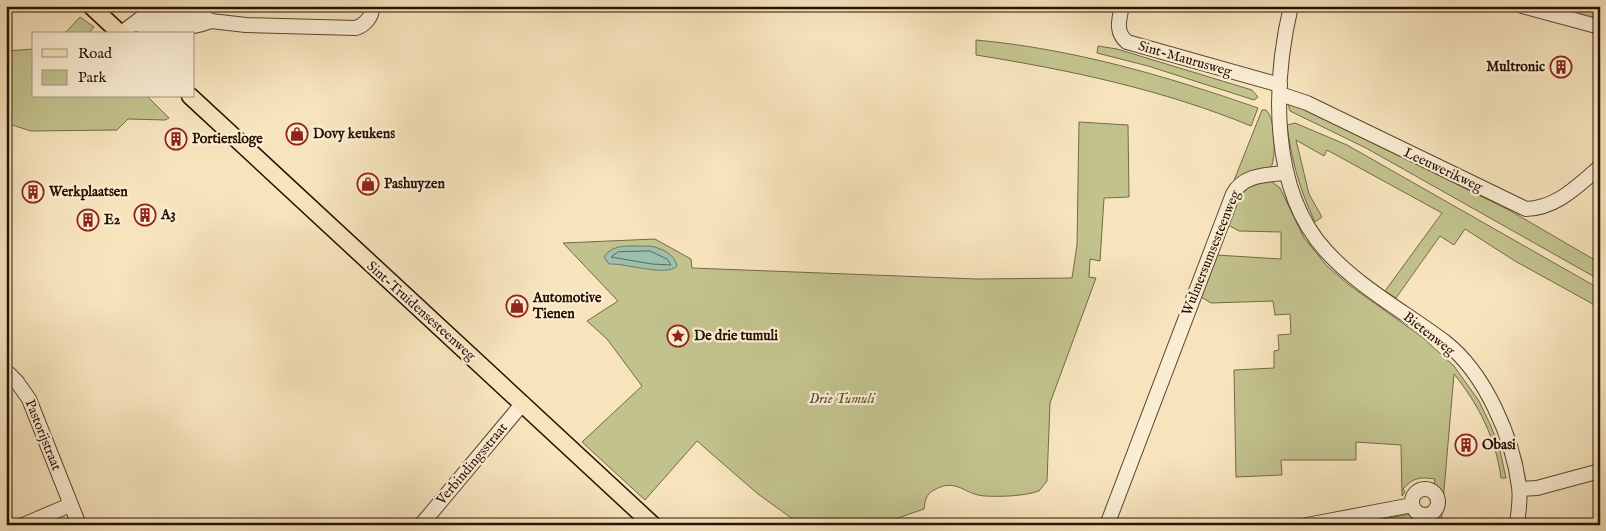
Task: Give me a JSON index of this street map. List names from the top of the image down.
{
  "streets": {
    "main road": ["Sint-Truidensesteenweg"],
    "street": [
      "Sint-Maurusweg",
      "Leeuwerikweg",
      "Wulmersumsesteenweg",
      "Bietenweg",
      "Pastorijstraat",
      "Verbindingsstraat"
    ]
  },
  "crossings": [
    ["Sint-Maurusweg", "Leeuwerikweg"],
    ["Wulmersumsesteenweg", "Bietenweg"],
    ["Sint-Truidensesteenweg", "Verbindingsstraat"]
  ],
  "parks": ["Drie Tumuli"],
  "places": {
    "building": [
      "Multronic",
      "Portiersloge",
      "Werkplaatsen",
      "A3",
      "E2",
      "Obasi"
    ],
    "shop": ["Dovy keukens", "Pashuyzen", "Automotive Tienen"],
    "place": ["De drie tumuli"]
  },
  "legend": ["Road", "Park"]
}
